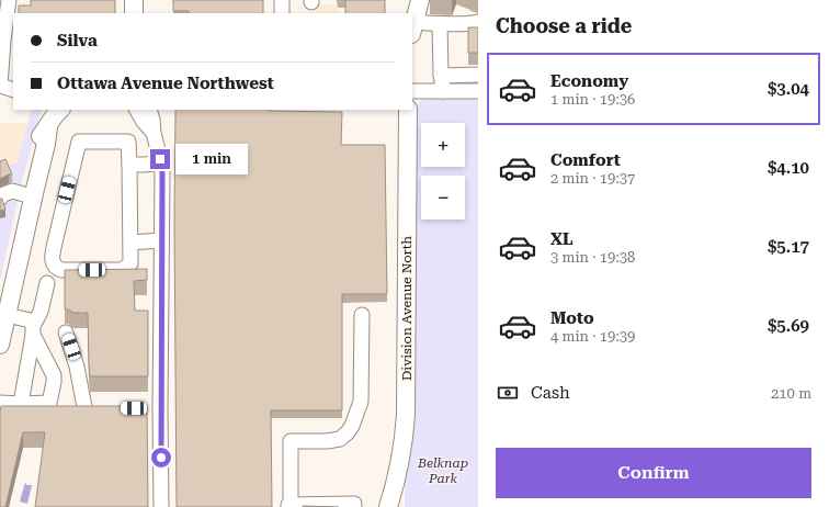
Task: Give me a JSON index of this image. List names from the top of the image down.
{
  "streets": {
    "main road": ["Division Avenue North"]
  },
  "parks": ["Belknap Park"],
  "page": {
    "heading": "Choose a ride",
    "banner": ["Silva", "Ottawa Avenue Northwest"],
    "list": [
      {
        "name": "Economy",
        "note": "1 min · 19:36",
        "value": "$3.04"
      },
      {
        "name": "Comfort",
        "note": "2 min · 19:37",
        "value": "$4.10"
      },
      {
        "name": "XL",
        "note": "3 min · 19:38",
        "value": "$5.17"
      },
      {
        "name": "Moto",
        "note": "4 min · 19:39",
        "value": "$5.69"
      }
    ],
    "map_buttons": ["+", "−"],
    "bubble": "1 min",
    "pay": ["Cash", "210 m"],
    "buttons": "Confirm"
  }
}
